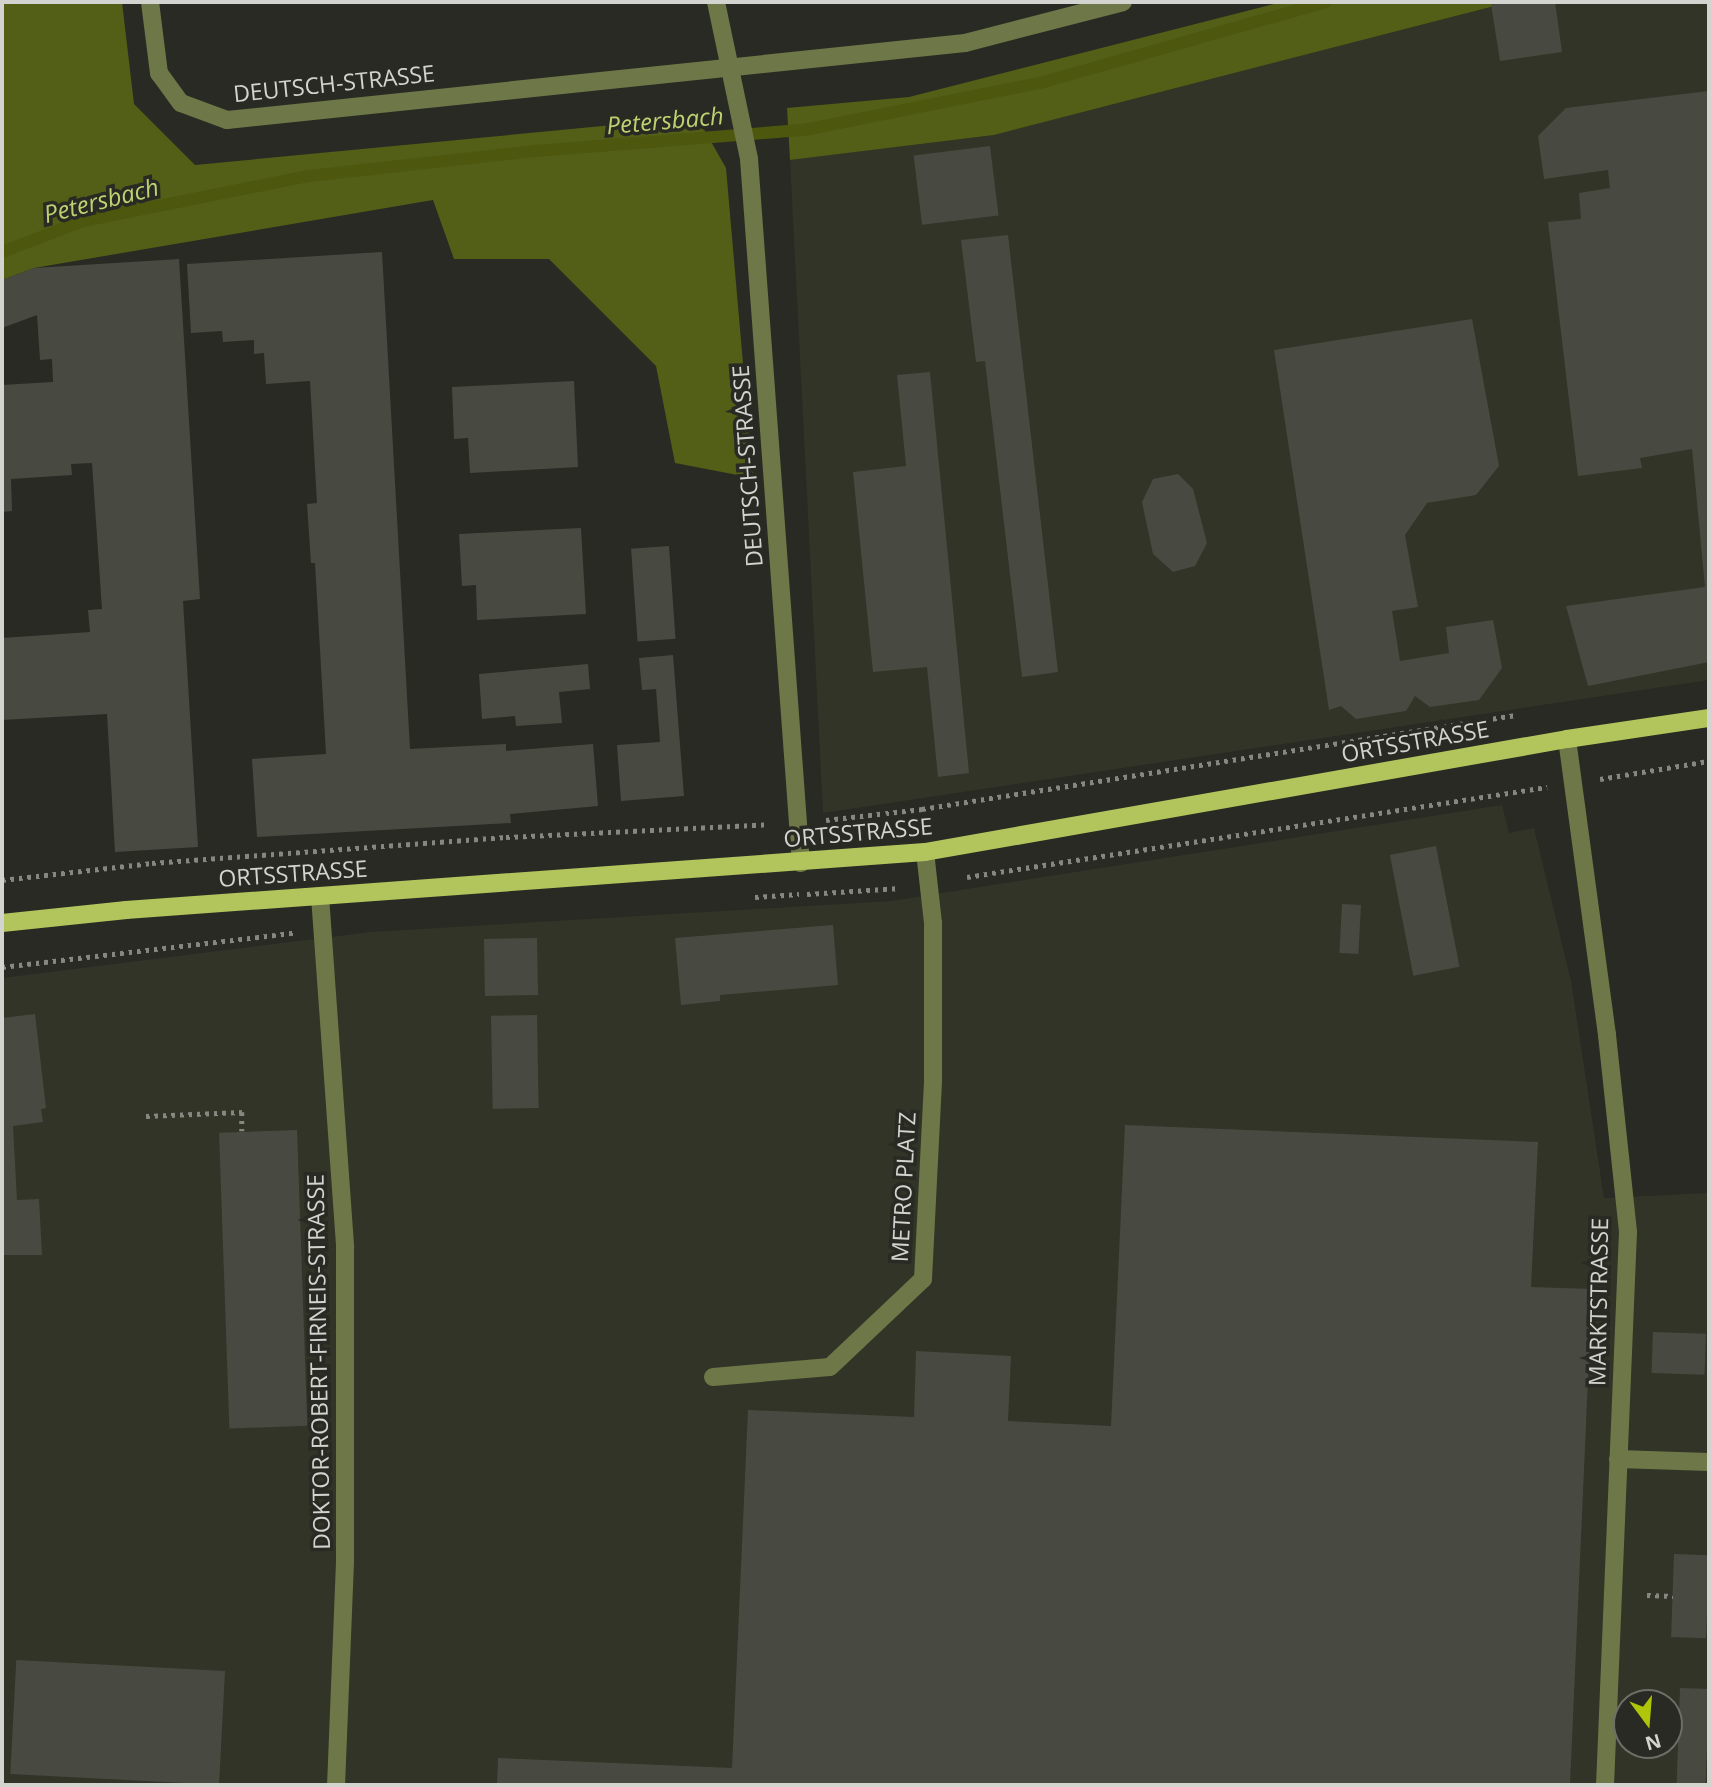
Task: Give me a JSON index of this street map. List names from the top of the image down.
{
  "streets": {
    "main road": ["ORTSSTRASSE"],
    "street": [
      "DEUTSCH-STRASSE",
      "METRO PLATZ",
      "MARKTSTRASSE",
      "DOKTOR-ROBERT-FIRNEIS-STRASSE"
    ]
  },
  "crossings": [
    ["DEUTSCH-STRASSE", "ORTSSTRASSE"],
    ["ORTSSTRASSE", "METRO PLATZ"],
    ["ORTSSTRASSE", "MARKTSTRASSE"],
    ["ORTSSTRASSE", "DOKTOR-ROBERT-FIRNEIS-STRASSE"]
  ],
  "water": ["Petersbach"],
  "north": "bottom"
}
